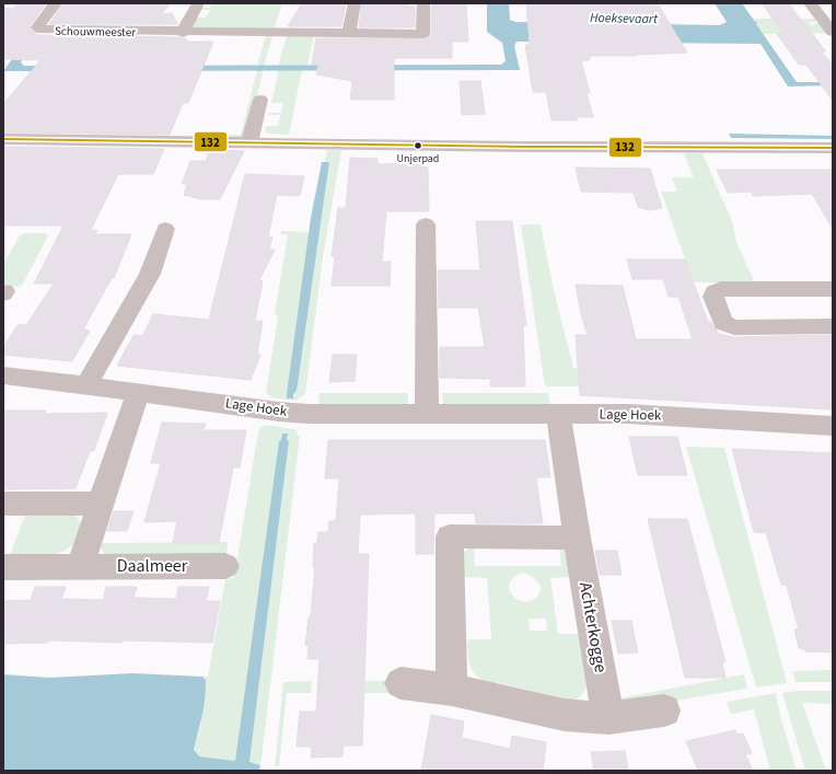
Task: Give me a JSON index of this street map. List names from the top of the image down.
{
  "streets": {
    "street": [
      "Schouwmeester",
      "Lage Hoek",
      "Daalmeer",
      "Achterkogge"
    ]
  },
  "crossings": [
    ["Lage Hoek", "Achterkogge"]
  ],
  "water": ["Hoeksevaart"],
  "places": ["Unjerpad"],
  "lines": ["transit line 132"]
}
